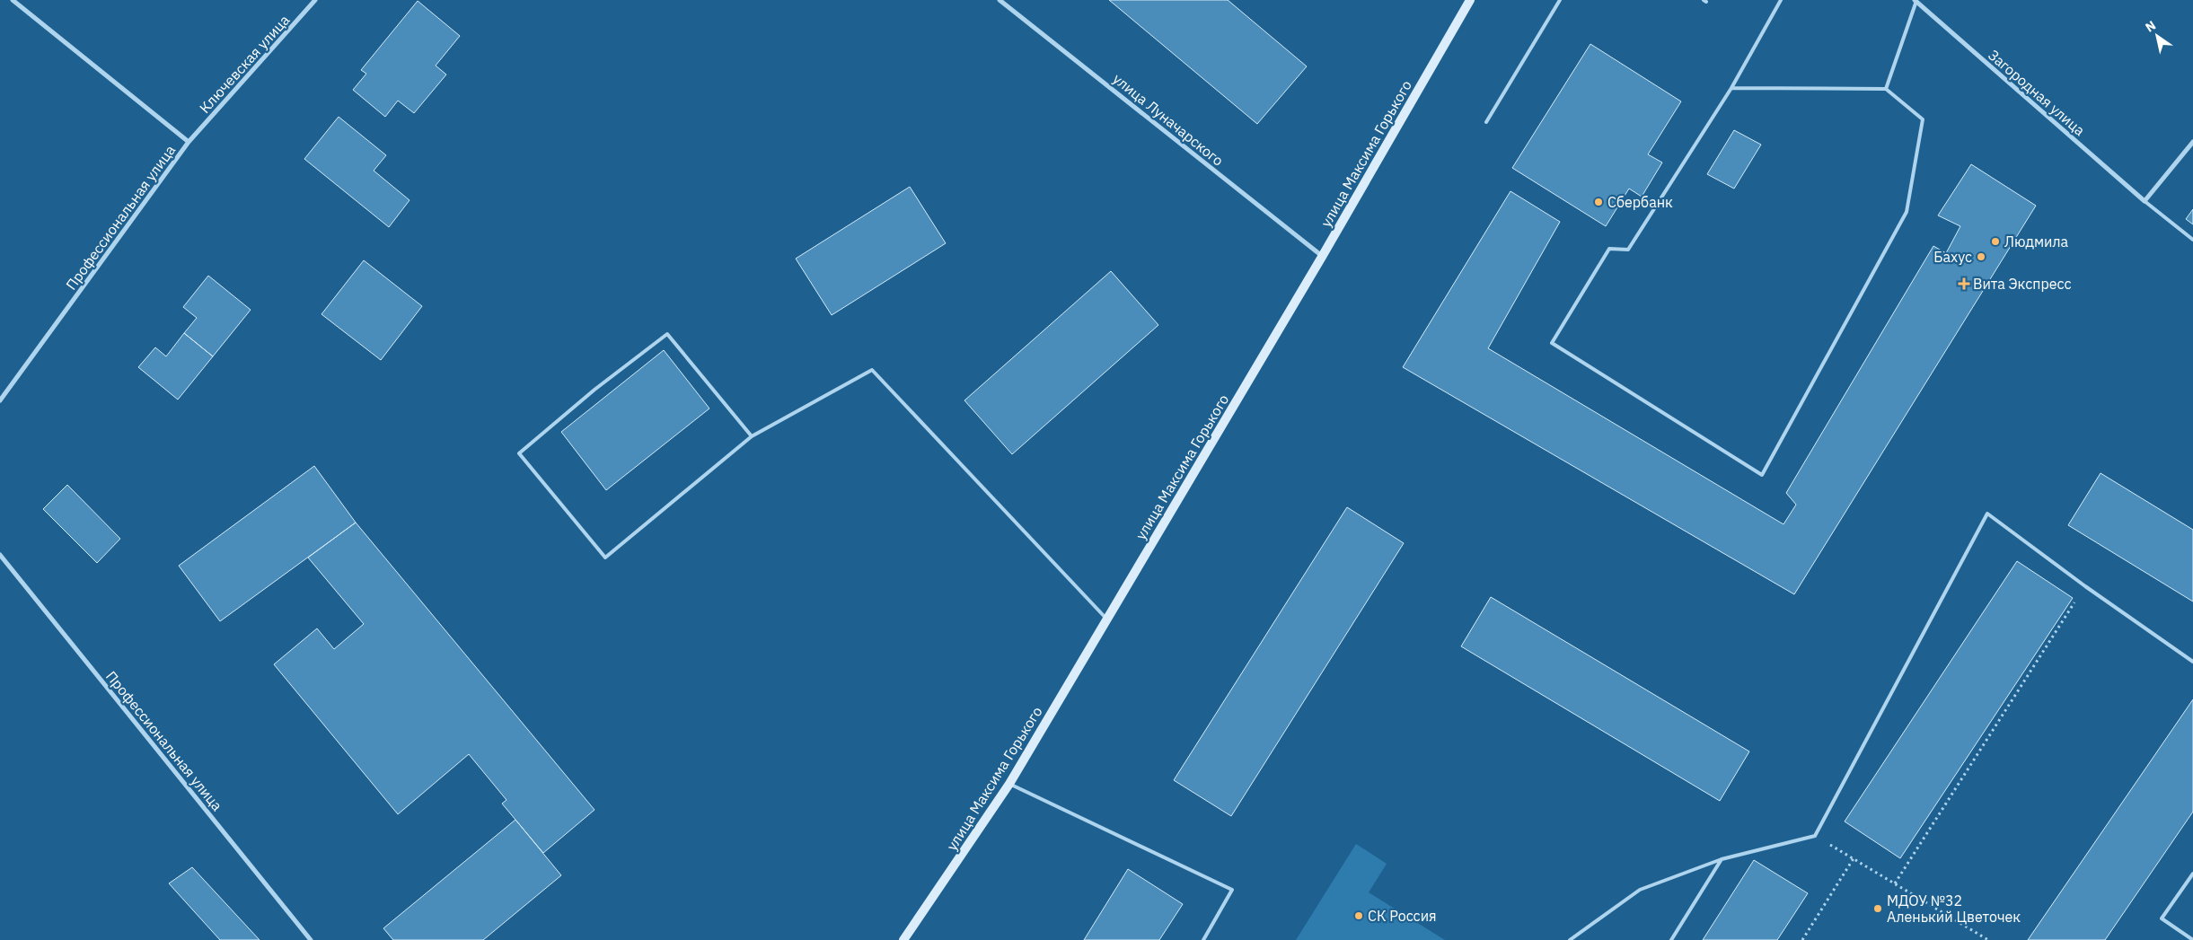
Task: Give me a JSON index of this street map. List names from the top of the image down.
{
  "streets": {
    "street": [
      "Ключевская улица",
      "Загородная улица",
      "улица Луначарского",
      "улица Максима Горького",
      "Профессиональная улица"
    ]
  },
  "crossings": [
    ["Ключевская улица", "Профессиональная улица"],
    ["улица Луначарского", "улица Максима Горького"]
  ],
  "places": {
    "other": [
      "Сбербанк",
      "Людмила",
      "Бахус",
      "МДОУ №32 Аленький Цветочек",
      "СК Россия"
    ],
    "health": ["Вита Экспресс"]
  },
  "north": "top left"
}
